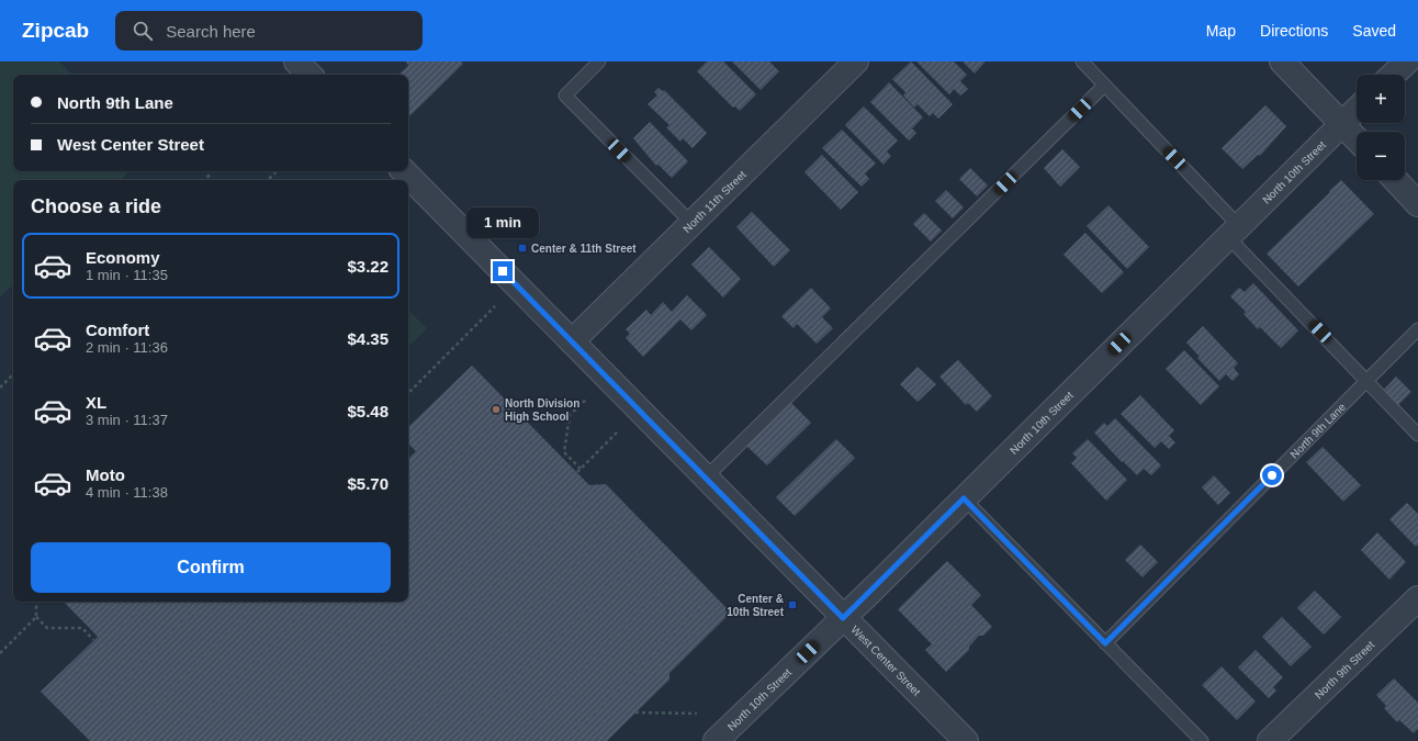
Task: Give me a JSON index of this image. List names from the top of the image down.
{
  "streets": {
    "street": [
      "North 10th Street",
      "North 11th Street",
      "West Center Street",
      "North 9th Street"
    ],
    "lane": ["North 9th Lane"]
  },
  "crossings": [
    ["North 10th Street", "West Center Street"],
    ["North 11th Street", "West Center Street"]
  ],
  "places": {
    "transit": ["Center & 11th Street", "Center & 10th Street"],
    "other": ["North Division High School"]
  },
  "page": {
    "header": "Zipcab",
    "search": "Search here",
    "nav": ["Map", "Directions", "Saved"],
    "map_buttons": ["+", "−"],
    "banner": ["North 9th Lane", "West Center Street"],
    "heading": "Choose a ride",
    "bubble": "1 min",
    "list": [
      {
        "name": "Economy",
        "note": "1 min · 11:35",
        "value": "$3.22"
      },
      {
        "name": "Comfort",
        "note": "2 min · 11:36",
        "value": "$4.35"
      },
      {
        "name": "XL",
        "note": "3 min · 11:37",
        "value": "$5.48"
      },
      {
        "name": "Moto",
        "note": "4 min · 11:38",
        "value": "$5.70"
      }
    ],
    "buttons": "Confirm"
  }
}
